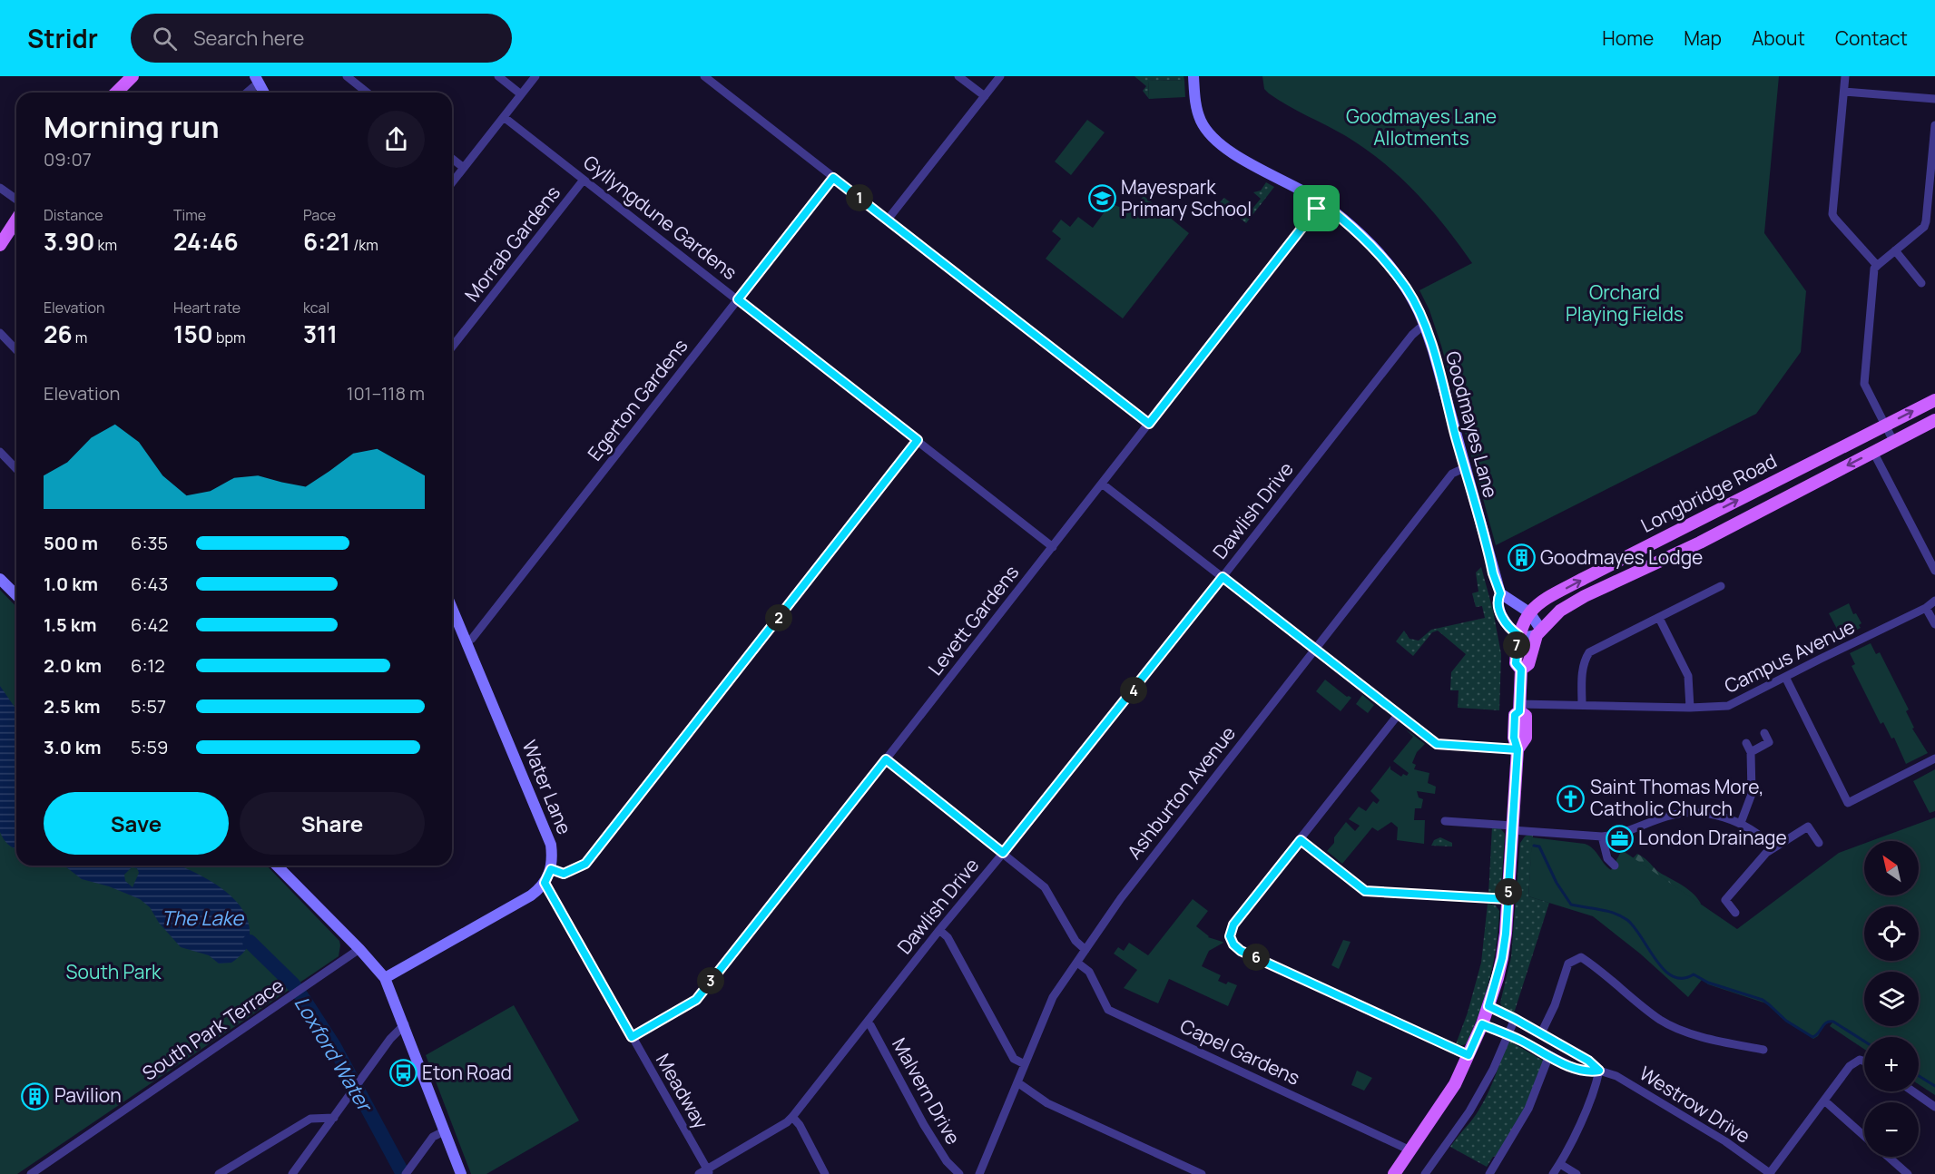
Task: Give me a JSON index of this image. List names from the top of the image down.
{
  "streets": {
    "main road": ["Longbridge Road"],
    "street": [
      "Gyllyngdune Gardens",
      "Morrab Gardens",
      "Egerton Gardens",
      "Goodmayes Lane",
      "Dawlish Drive",
      "Levett Gardens",
      "Campus Avenue",
      "Water Lane",
      "Ashburton Avenue",
      "South Park Terrace",
      "Capel Gardens",
      "Meadway",
      "Malvern Drive",
      "Westrow Drive"
    ]
  },
  "crossings": [
    ["Gyllyngdune Gardens", "Morrab Gardens"],
    ["Gyllyngdune Gardens", "Egerton Gardens"],
    ["Gyllyngdune Gardens", "Levett Gardens"],
    ["Egerton Gardens", "Water Lane"],
    ["Goodmayes Lane", "Longbridge Road"],
    ["Goodmayes Lane", "Dawlish Drive"],
    ["Goodmayes Lane", "Levett Gardens"],
    ["Goodmayes Lane", "Ashburton Avenue"],
    ["Longbridge Road", "Campus Avenue"],
    ["Longbridge Road", "Capel Gardens"],
    ["Longbridge Road", "Westrow Drive"],
    ["Dawlish Drive", "Meadway"],
    ["Dawlish Drive", "Malvern Drive"],
    ["Levett Gardens", "Meadway"],
    ["Water Lane", "Meadway"],
    ["Ashburton Avenue", "Capel Gardens"]
  ],
  "water": ["The Lake", "Loxford Water"],
  "parks": ["Goodmayes Lane Allotments", "Orchard Playing Fields", "South Park"],
  "places": {
    "school or university": ["Mayespark Primary School"],
    "building": ["Goodmayes Lodge", "Pavilion"],
    "church": ["Saint Thomas More, Catholic Church"],
    "office": ["London Drainage"],
    "bus stop": ["Eton Road"]
  },
  "north": "top left",
  "page": {
    "header": "Stridr",
    "search": "Search here",
    "nav": [
      "Home",
      "Map",
      "About",
      "Contact"
    ],
    "heading": ["Morning run", "09:07"],
    "pins": [
      "1",
      "2",
      "7",
      "4",
      "5",
      "6",
      "3"
    ],
    "stats": [
      ["Distance", "3.90 km"],
      ["Time", "24:46"],
      ["Pace", "6:21 /km"],
      ["Elevation", "26 m"],
      ["Heart rate", "150 bpm"],
      ["kcal", "311"]
    ],
    "chart": ["Elevation", "101–118 m"],
    "list": [
      {
        "name": "500 m",
        "note": "6:35"
      },
      {
        "name": "1.0 km",
        "note": "6:43"
      },
      {
        "name": "1.5 km",
        "note": "6:42"
      },
      {
        "name": "2.0 km",
        "note": "6:12"
      },
      {
        "name": "2.5 km",
        "note": "5:57"
      },
      {
        "name": "3.0 km",
        "note": "5:59"
      }
    ],
    "buttons": ["Save", "Share"],
    "map_buttons": ["+", "−"]
  }
}
